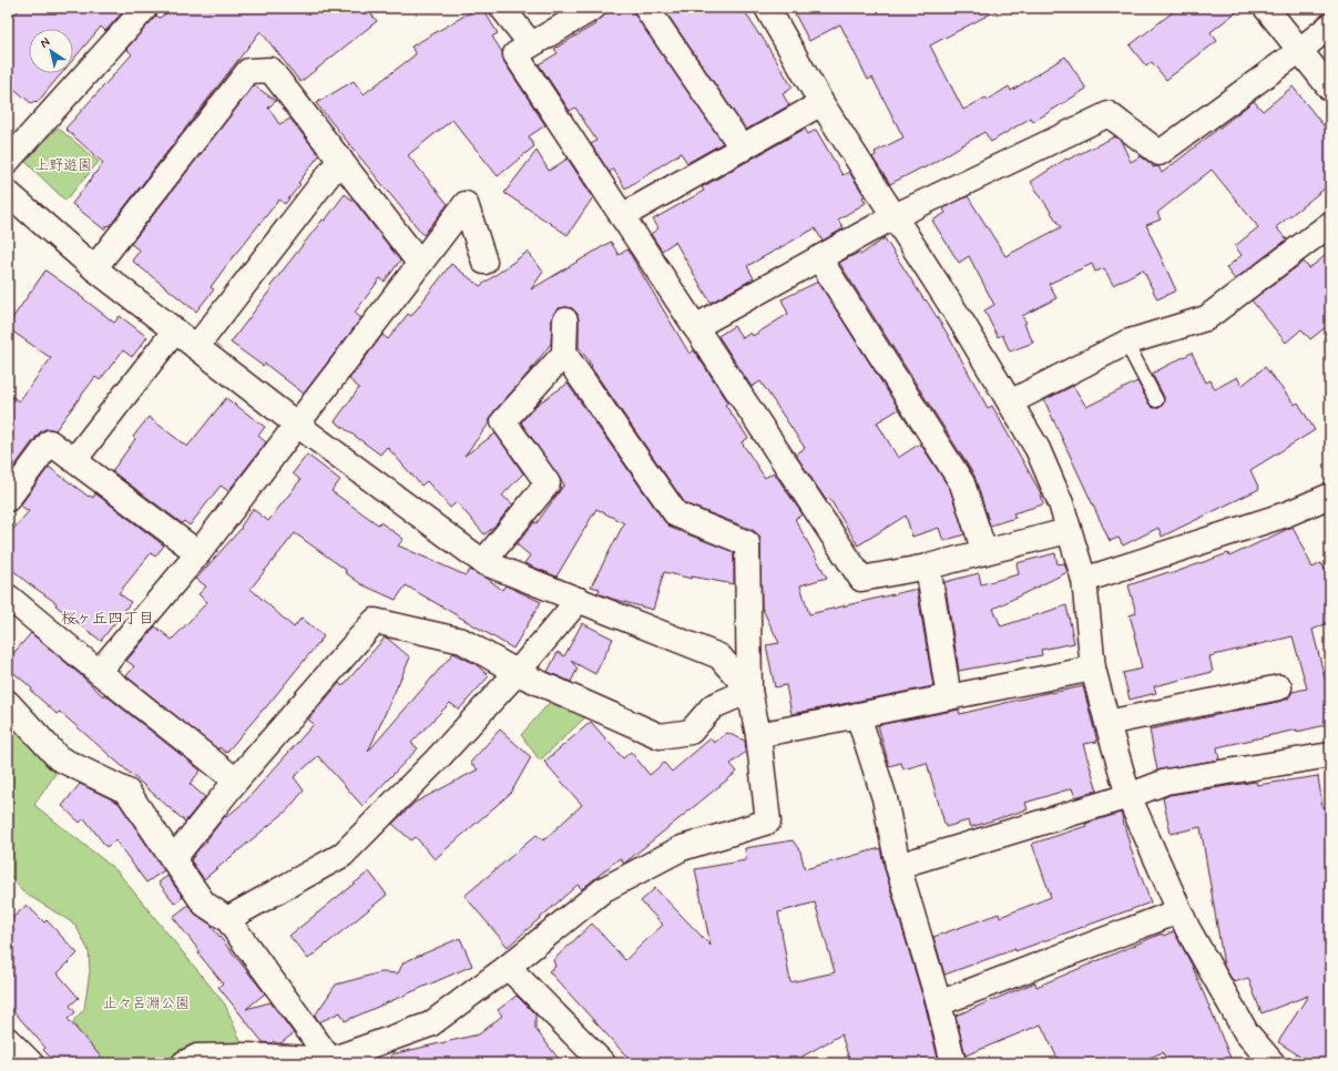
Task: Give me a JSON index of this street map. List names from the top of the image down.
{
  "districts": ["桜ヶ丘四丁目"],
  "parks": ["上野遊園", "止々呂淵公園"],
  "north": "top left"
}
